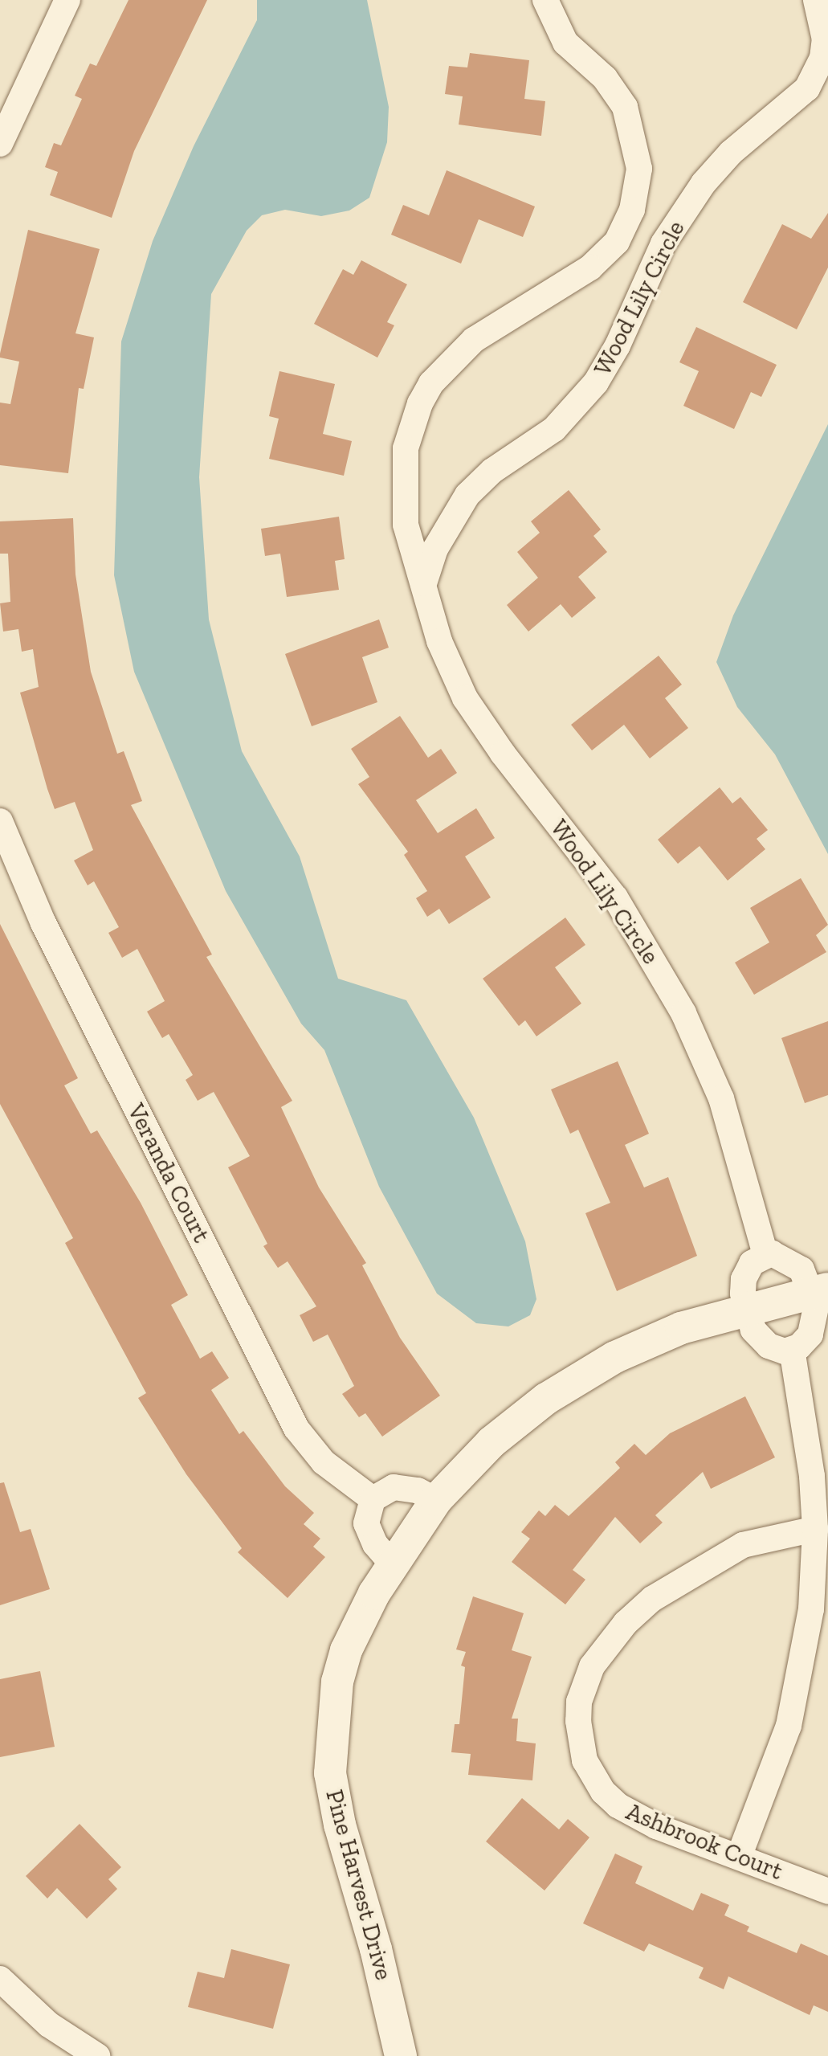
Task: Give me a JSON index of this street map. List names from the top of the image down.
{
  "streets": {
    "street": [
      "Wood Lily Circle",
      "Veranda Court",
      "Ashbrook Court",
      "Pine Harvest Drive"
    ]
  }
}
